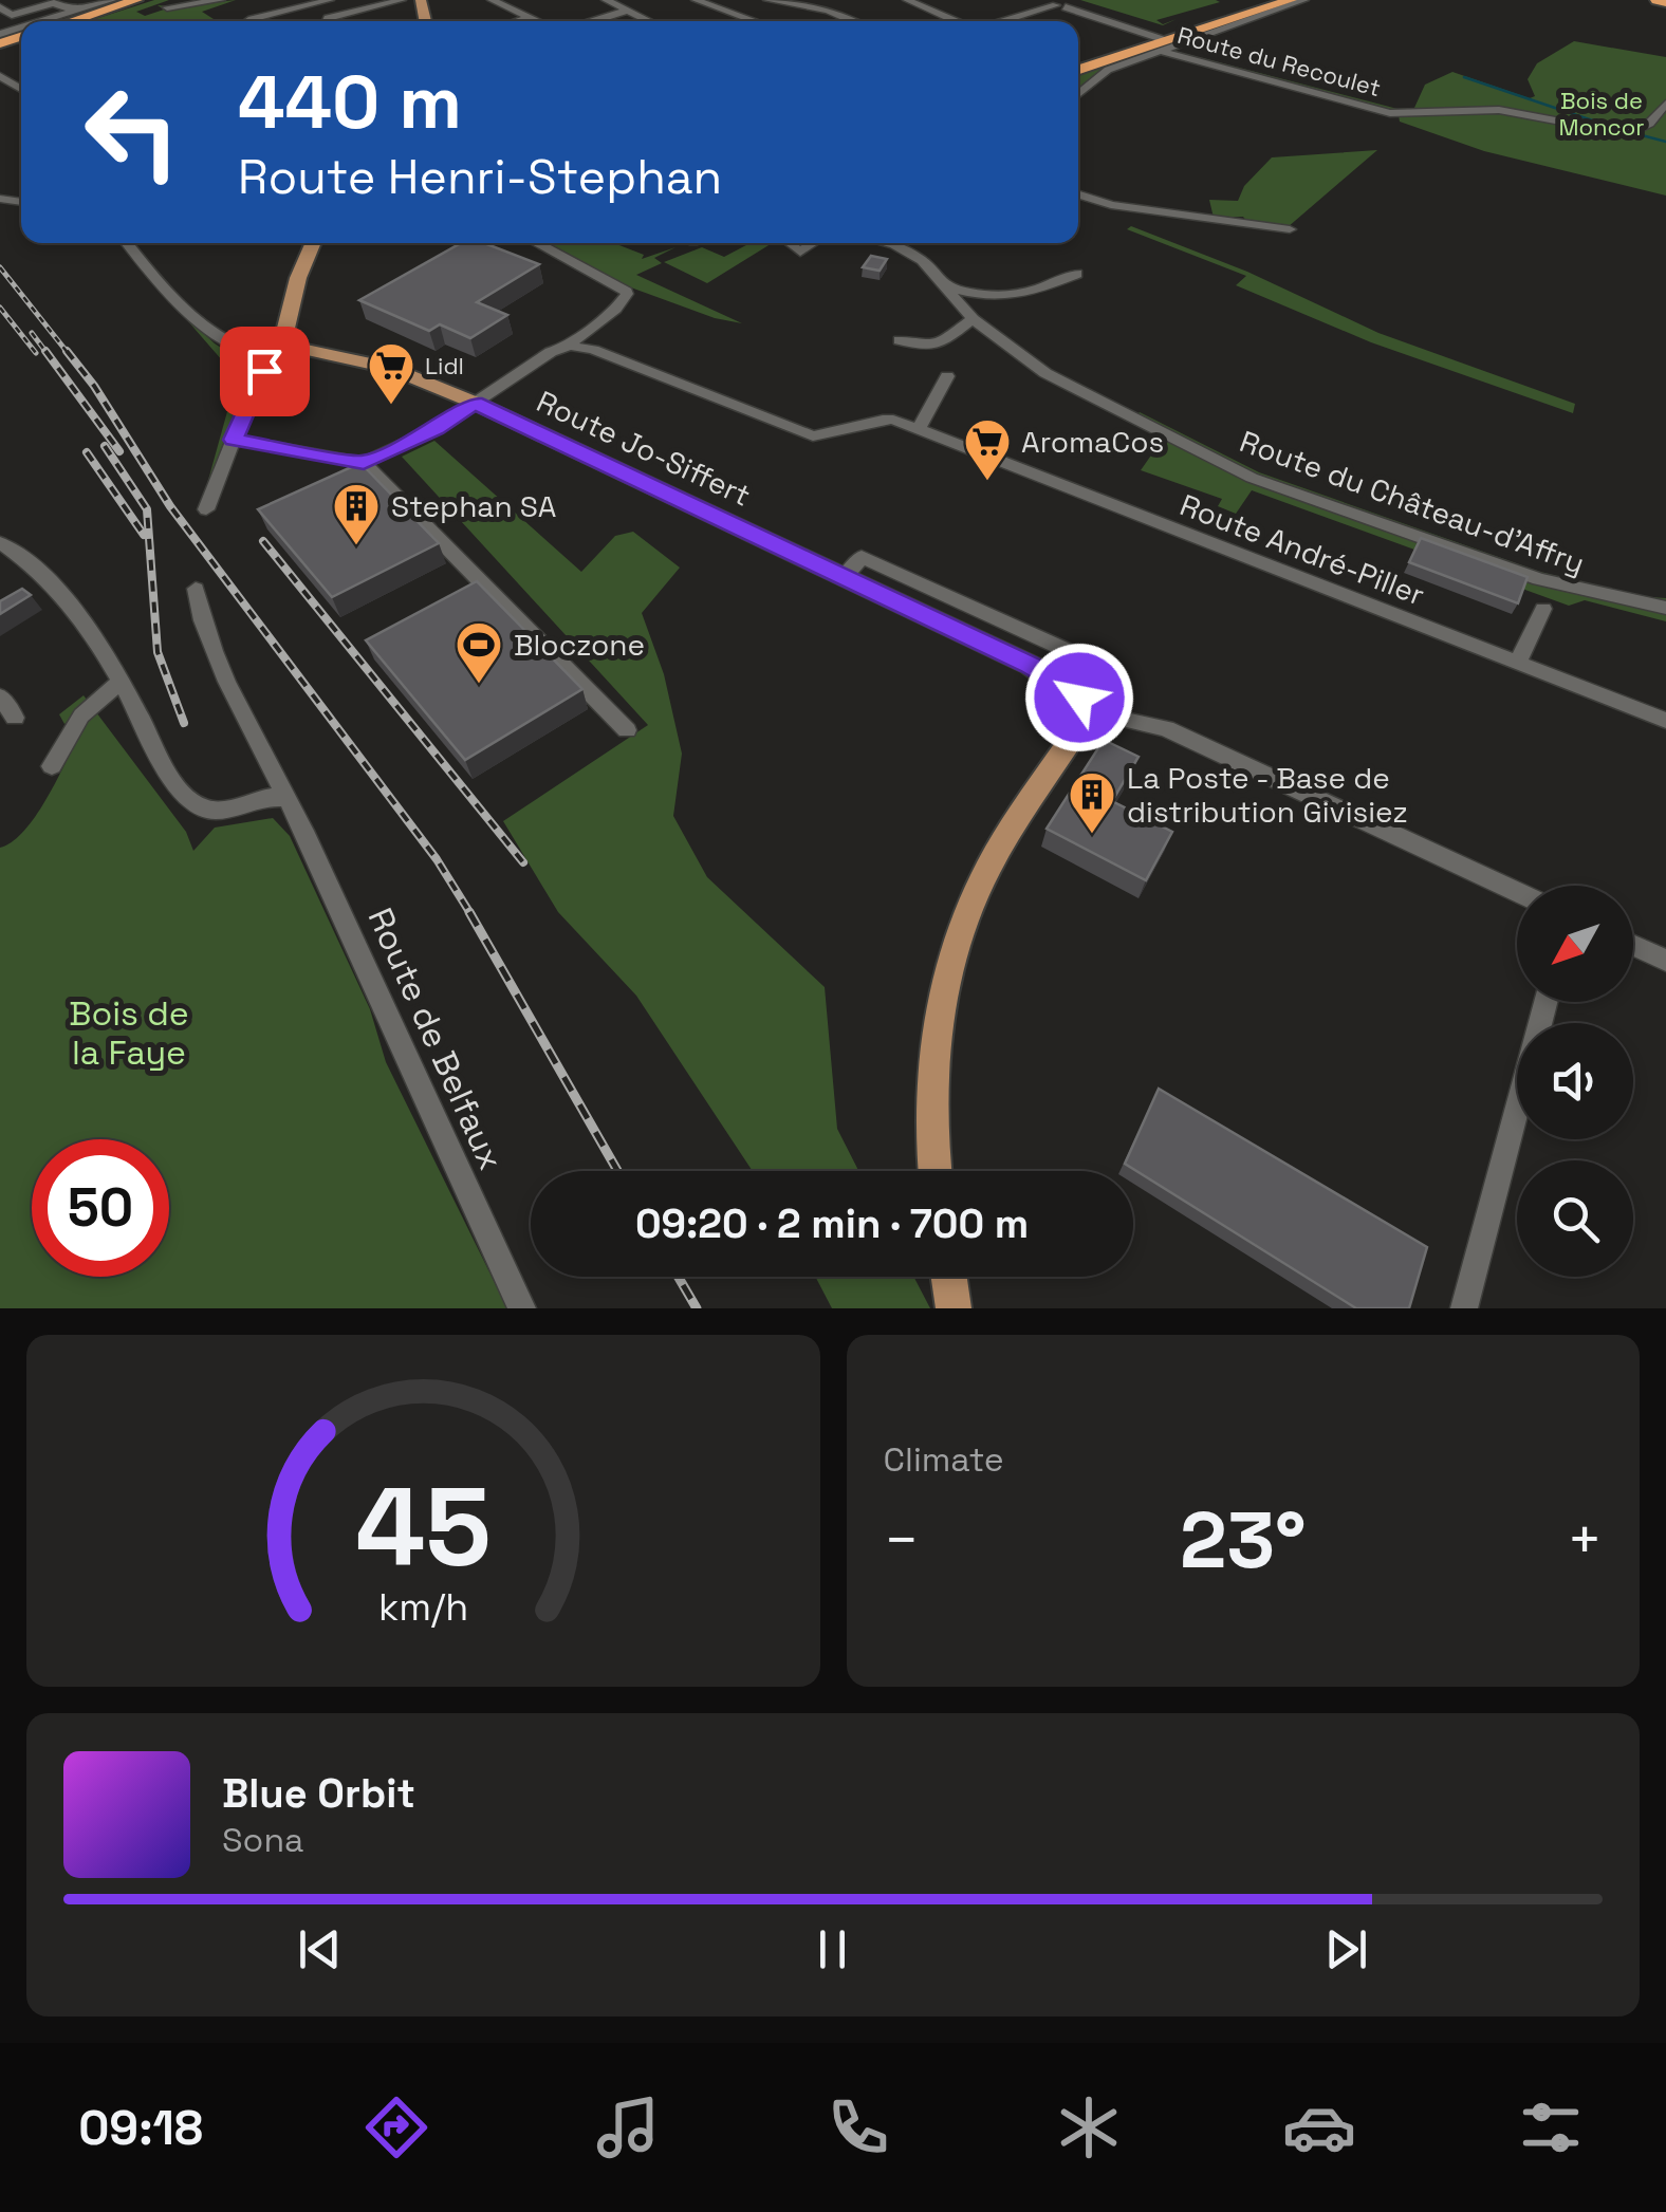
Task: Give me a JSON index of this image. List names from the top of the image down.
{
  "streets": {
    "main road": ["Route Jo-Siffert"],
    "street": [
      "Route du Recoulet",
      "Route du Château-d'Affry",
      "Route André-Piller",
      "Route de Belfaux"
    ]
  },
  "parks": ["Bois de Moncor", "Bois de la Faye"],
  "places": {
    "supermarket": ["Lidl", "AromaCos"],
    "building": ["Stephan SA", "La Poste - Base de distribution Givisiez"],
    "sports": ["Bloczone"]
  },
  "north": "bottom left",
  "page": {
    "turn": ["440 m", "Route Henri-Stephan"],
    "limit": "50",
    "trip": "09:20 · 2 min · 700 m",
    "tile": "Climate",
    "heat": ["−", "23°", "+"],
    "song": ["Blue Orbit", "Sona"],
    "tabs": "09:18",
    "gauge": ["45", "km/h"]
  }
}
